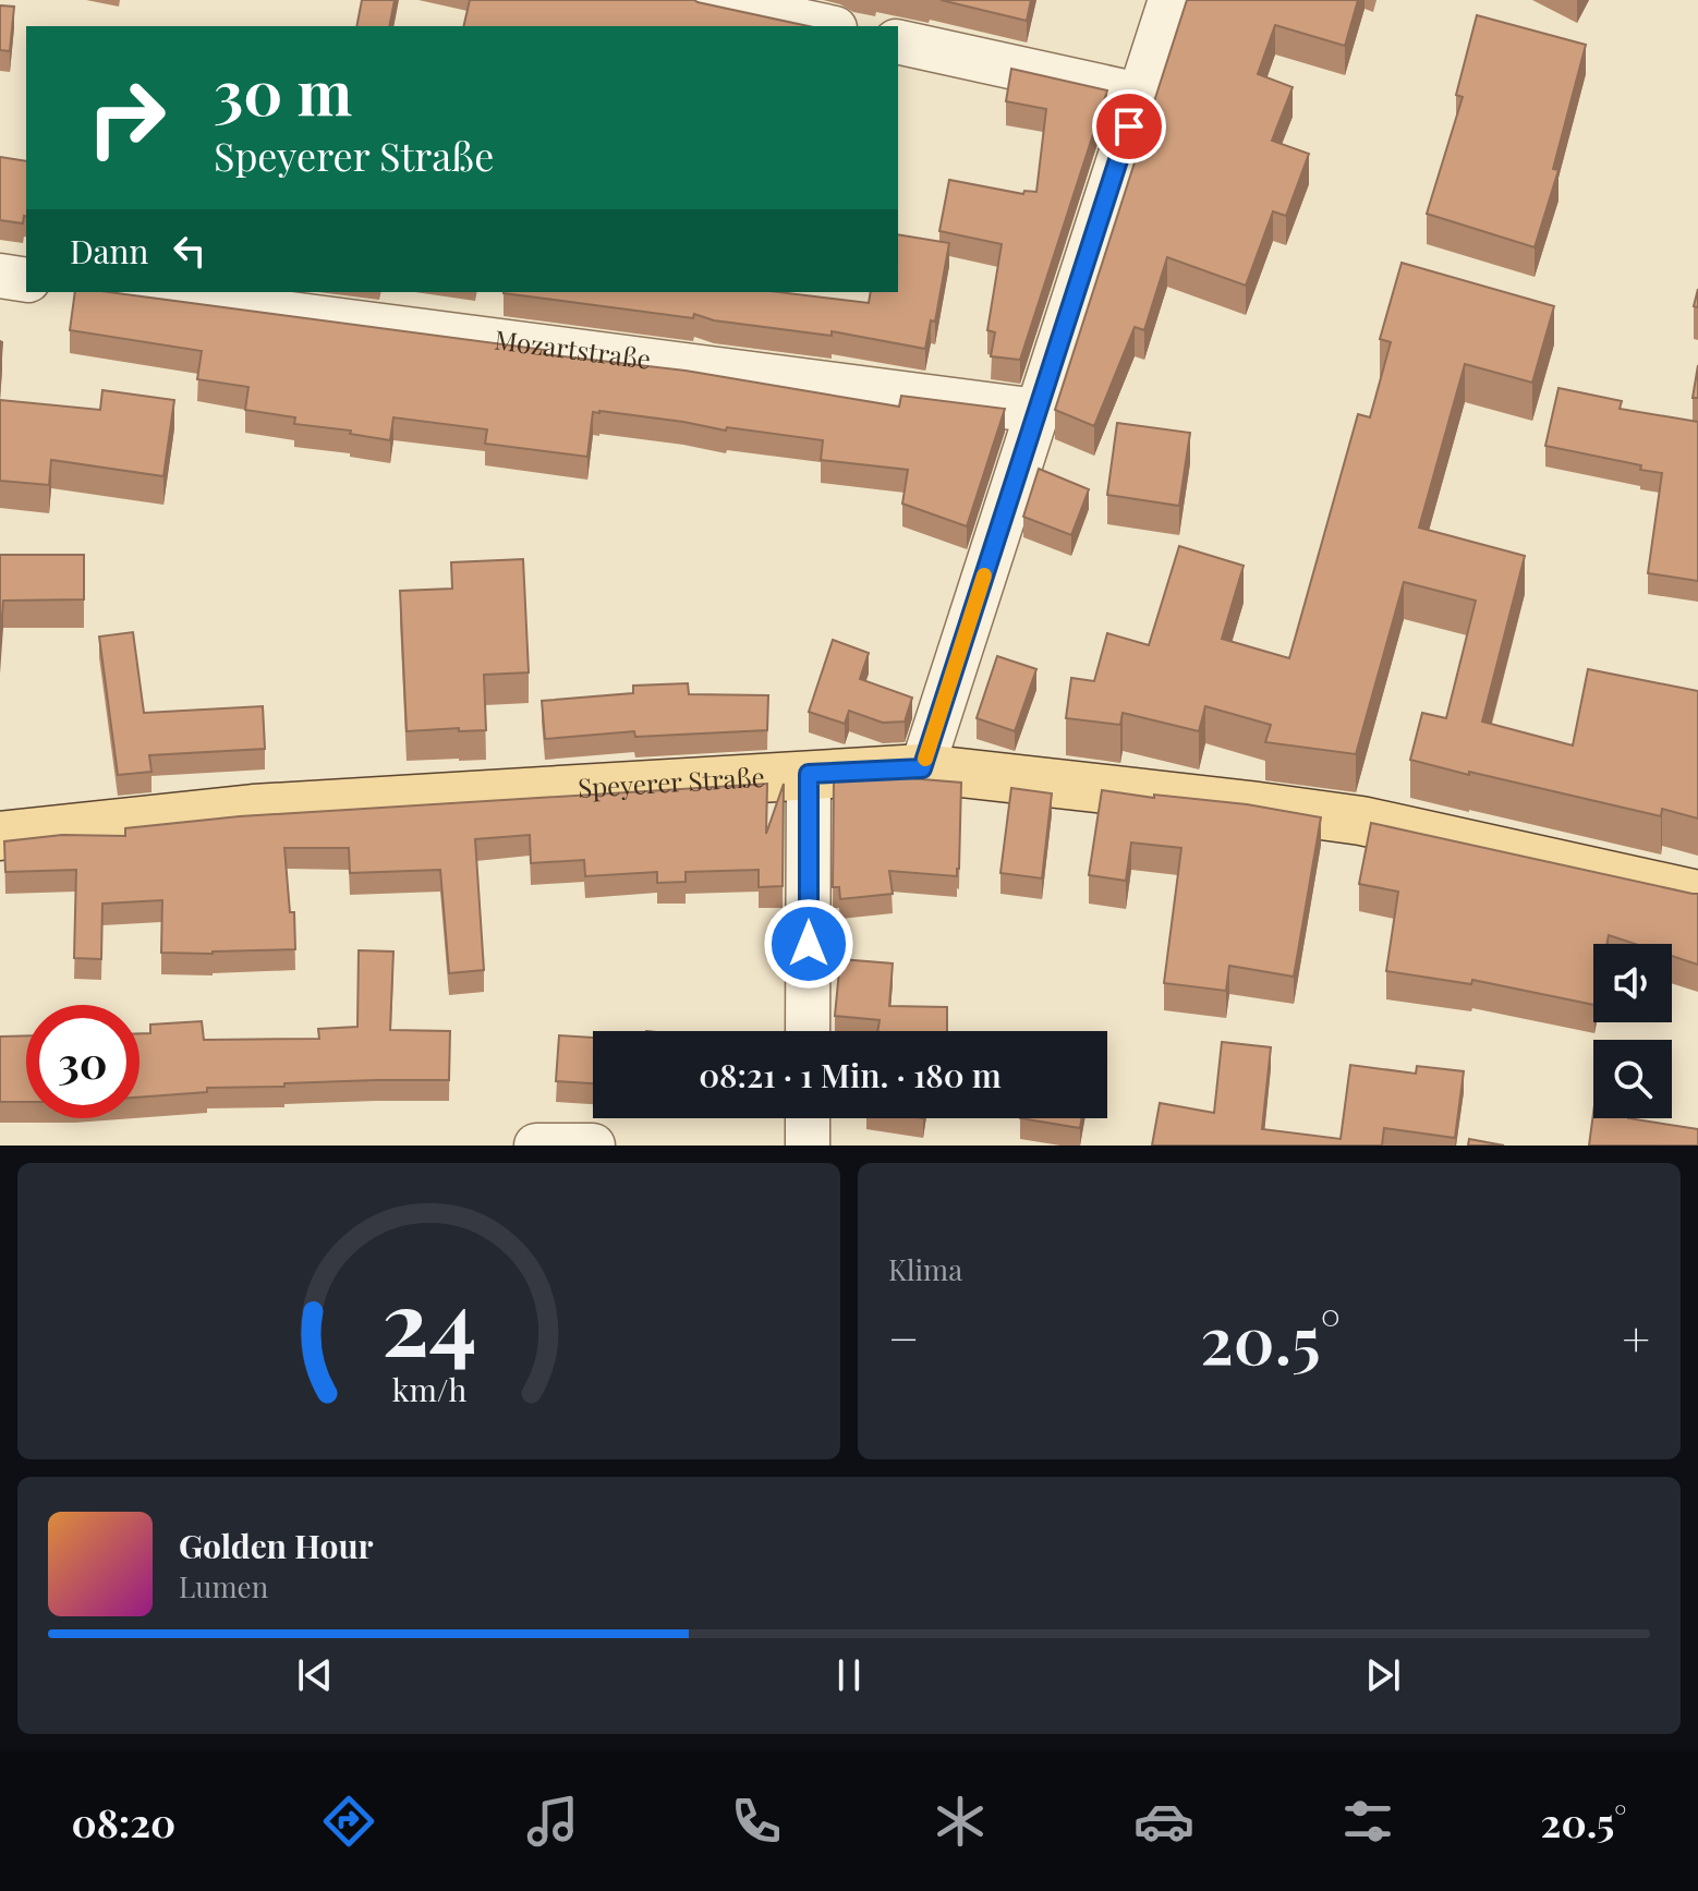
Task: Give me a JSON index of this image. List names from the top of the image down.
{
  "streets": {
    "main road": ["Speyerer Straße"],
    "street": ["Mozartstraße"]
  },
  "page": {
    "turn": ["30 m", "Speyerer Straße"],
    "then": "Dann",
    "limit": "30",
    "trip": "08:21 · 1 Min. · 180 m",
    "tile": "Klima",
    "heat": ["−", "20.5°", "+"],
    "song": ["Golden Hour", "Lumen"],
    "tabs": ["08:20", "20.5°"],
    "gauge": ["24", "km/h"]
  }
}
